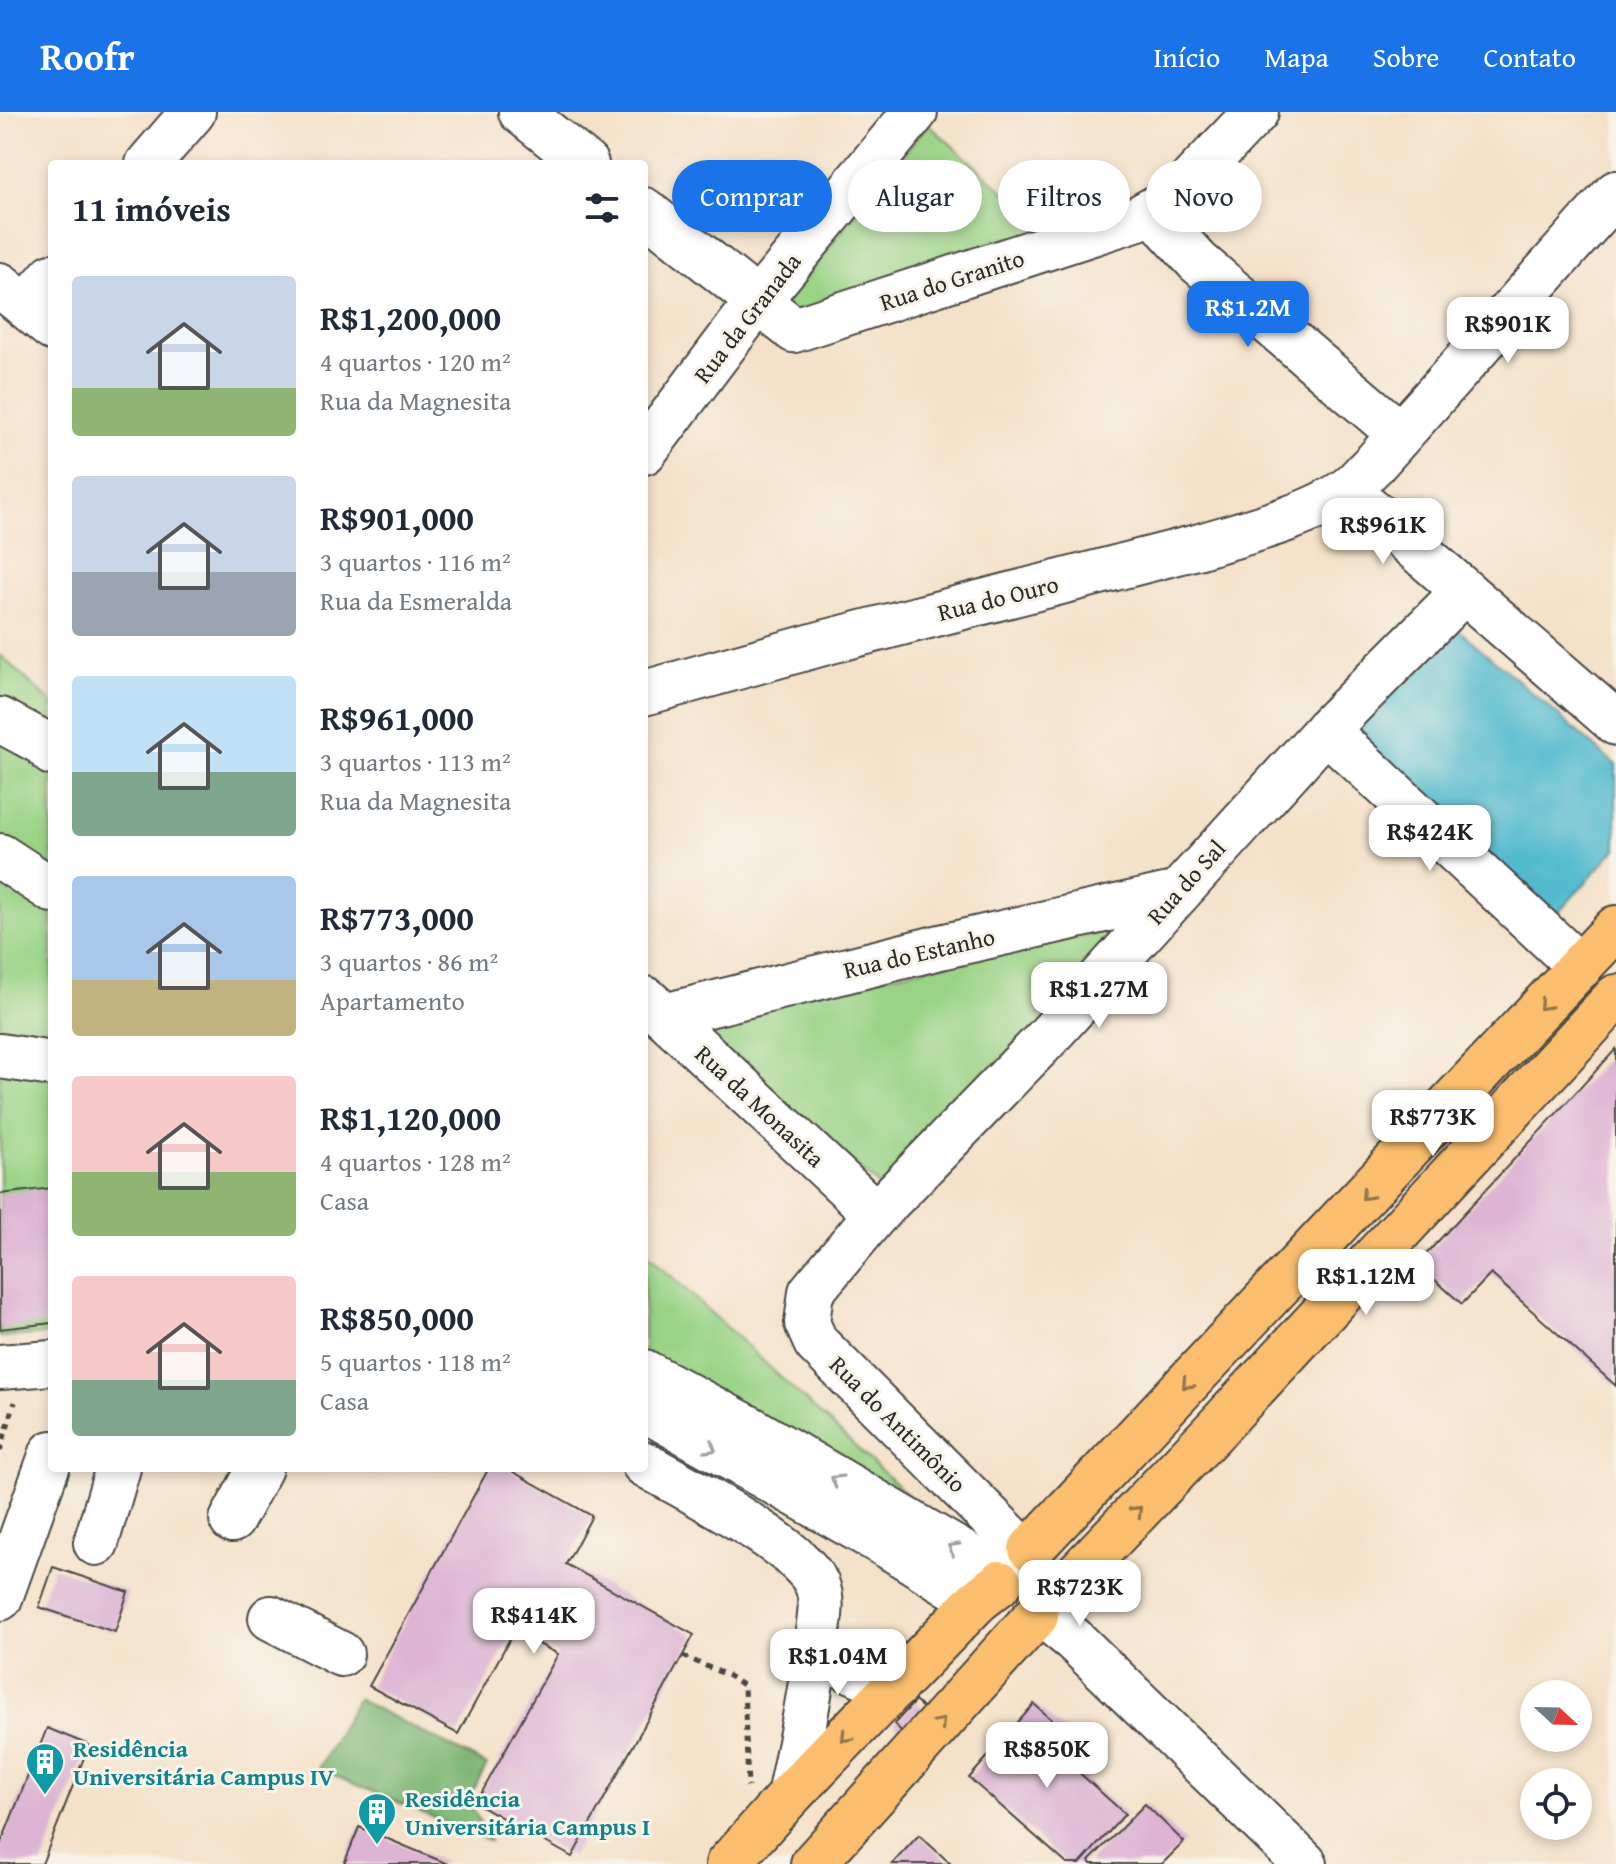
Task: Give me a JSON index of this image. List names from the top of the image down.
{
  "streets": {
    "street": [
      "Rua do Granito",
      "Rua da Granada",
      "Rua do Ouro",
      "Rua do Sal",
      "Rua do Estanho",
      "Rua da Monasita",
      "Rua do Antimônio"
    ]
  },
  "crossings": [
    ["Rua do Granito", "Rua da Granada"],
    ["Rua do Sal", "Rua do Estanho"],
    ["Rua do Sal", "Rua da Monasita"],
    ["Rua do Sal", "Rua do Antimônio"],
    ["Rua do Estanho", "Rua da Monasita"]
  ],
  "places": {
    "building": ["Residência Universitária Campus IV", "Residência Universitária Campus I"]
  },
  "north": "right",
  "page": {
    "header": "Roofr",
    "nav": [
      "Início",
      "Mapa",
      "Sobre",
      "Contato"
    ],
    "chip": [
      "Comprar",
      "Alugar",
      "Filtros",
      "Novo"
    ],
    "heading": "11 imóveis",
    "list": [
      {
        "name": "R$1,200,000",
        "note": "4 quartos · 120 m² · Rua da Magnesita"
      },
      {
        "name": "R$901,000",
        "note": "3 quartos · 116 m² · Rua da Esmeralda"
      },
      {
        "name": "R$961,000",
        "note": "3 quartos · 113 m² · Rua da Magnesita"
      },
      {
        "name": "R$773,000",
        "note": "3 quartos · 86 m² · Apartamento"
      },
      {
        "name": "R$1,120,000",
        "note": "4 quartos · 128 m² · Casa"
      },
      {
        "name": "R$850,000",
        "note": "5 quartos · 118 m² · Casa"
      }
    ],
    "price": [
      "R$1.2M",
      "R$901K",
      "R$961K",
      "R$424K",
      "R$1.27M",
      "R$773K",
      "R$1.12M",
      "R$723K",
      "R$414K",
      "R$1.04M",
      "R$850K"
    ]
  }
}
